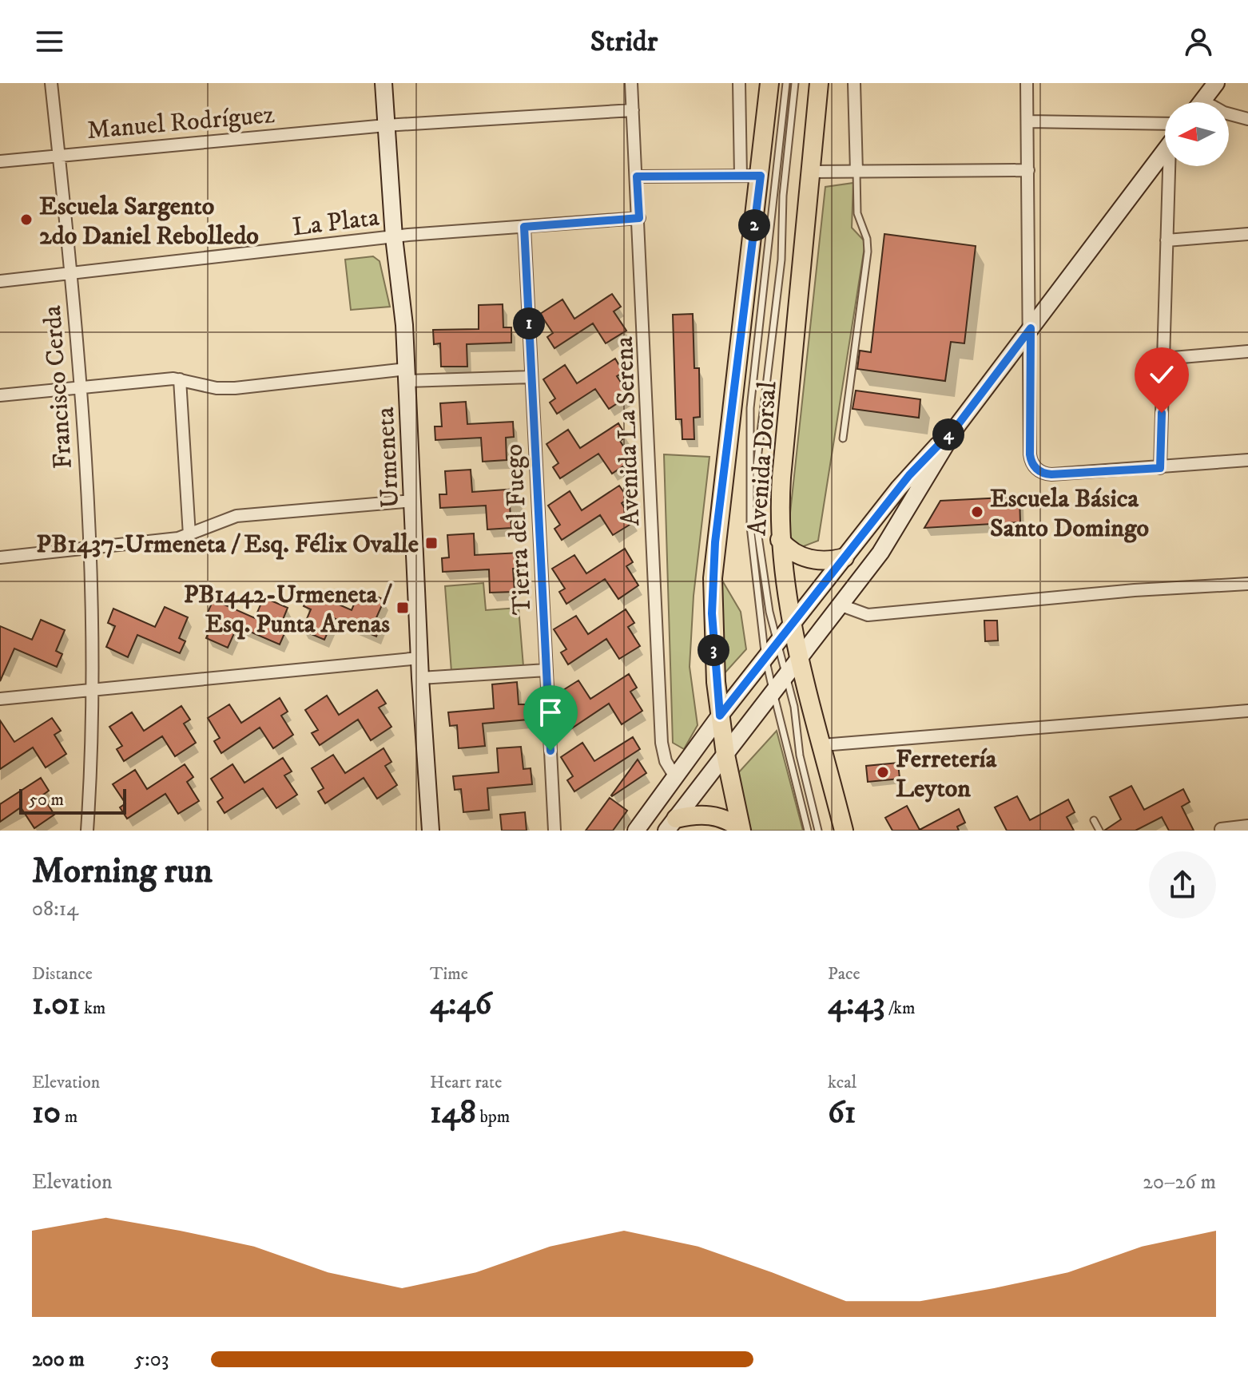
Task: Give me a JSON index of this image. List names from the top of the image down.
{
  "streets": {
    "main road": ["Urmeneta", "Avenida Dorsal"],
    "street": [
      "Manuel Rodríguez",
      "La Plata",
      "Francisco Cerda",
      "Avenida La Serena",
      "Tierra del Fuego"
    ]
  },
  "crossings": [
    ["Manuel Rodríguez", "Francisco Cerda"],
    ["Manuel Rodríguez", "Avenida La Serena"],
    ["Manuel Rodríguez", "Urmeneta"],
    ["La Plata", "Francisco Cerda"],
    ["La Plata", "Avenida La Serena"],
    ["La Plata", "Urmeneta"],
    ["La Plata", "Tierra del Fuego"]
  ],
  "places": {
    "other": ["Escuela Sargento 2do Daniel Rebolledo", "Escuela Básica Santo Domingo", "Ferretería Leyton"],
    "transit": ["PB1437-Urmeneta / Esq. Félix Ovalle", "PB1442-Urmeneta / Esq. Punta Arenas"]
  },
  "scale_bar": "50 m",
  "north": "left",
  "page": {
    "header": "Stridr",
    "pins": [
      "2",
      "1",
      "4",
      "3"
    ],
    "scale": "50 m",
    "heading": ["Morning run", "08:14"],
    "stats": [
      ["Distance", "1.01 km"],
      ["Time", "4:46"],
      ["Pace", "4:43 /km"],
      ["Elevation", "10 m"],
      ["Heart rate", "148 bpm"],
      ["kcal", "61"]
    ],
    "chart": ["Elevation", "20–26 m"],
    "list": [
      {
        "name": "200 m",
        "note": "5:03"
      }
    ]
  }
}
